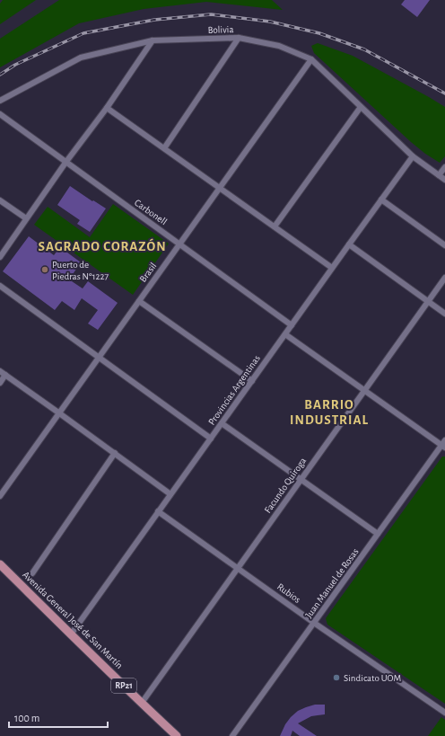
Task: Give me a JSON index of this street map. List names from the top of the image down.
{
  "streets": {
    "main road": ["Avenida General José de San Martín", "RP21"],
    "street": [
      "Bolivia",
      "Carbonell",
      "Brasil",
      "Provincias Argentinas",
      "Facundo Quiroga",
      "Juan Manuel de Rosas",
      "Rubios"
    ]
  },
  "crossings": [
    ["Bolivia", "Brasil"],
    ["Bolivia", "Provincias Argentinas"],
    ["Carbonell", "Brasil"],
    ["Carbonell", "Provincias Argentinas"],
    ["Provincias Argentinas", "Rubios"],
    ["Provincias Argentinas", "Avenida General José de San Martín"],
    ["Facundo Quiroga", "Rubios"],
    ["Facundo Quiroga", "Avenida General José de San Martín"],
    ["Juan Manuel de Rosas", "Rubios"]
  ],
  "districts": ["SAGRADO CORAZÓN", "BARRIO INDUSTRIAL"],
  "places": ["Puerto de Piedras Nº1227", "Sindicato UOM"],
  "scale_bar": "100 m"
}
